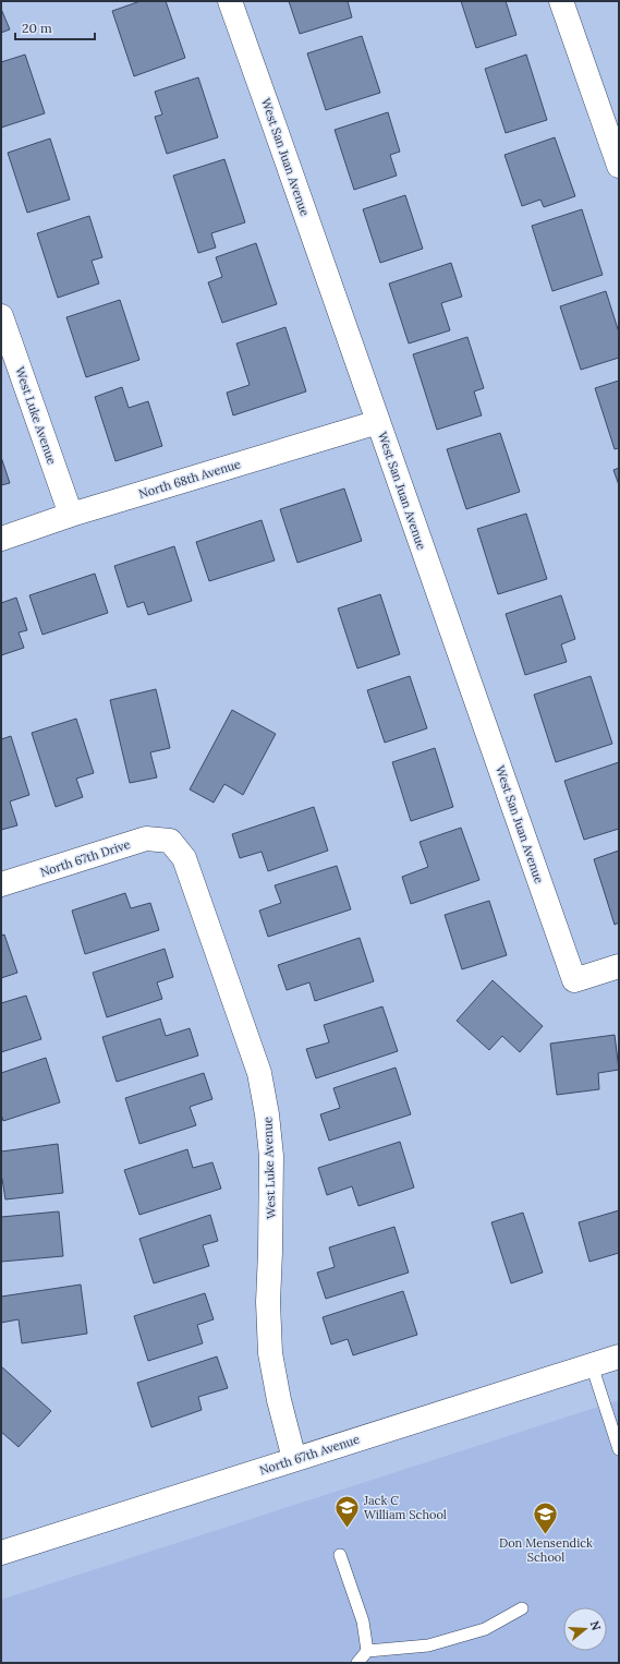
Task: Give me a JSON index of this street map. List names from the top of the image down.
{
  "streets": {
    "street": [
      "West San Juan Avenue",
      "West Luke Avenue",
      "North 68th Avenue",
      "North 67th Drive",
      "North 67th Avenue"
    ]
  },
  "crossings": [
    ["West San Juan Avenue", "North 68th Avenue"],
    ["West Luke Avenue", "North 68th Avenue"],
    ["West Luke Avenue", "North 67th Drive"],
    ["West Luke Avenue", "North 67th Avenue"]
  ],
  "places": {
    "school or university": ["Jack C William School", "Don Mensendick School"]
  },
  "scale_bar": "20 m",
  "north": "right"
}
